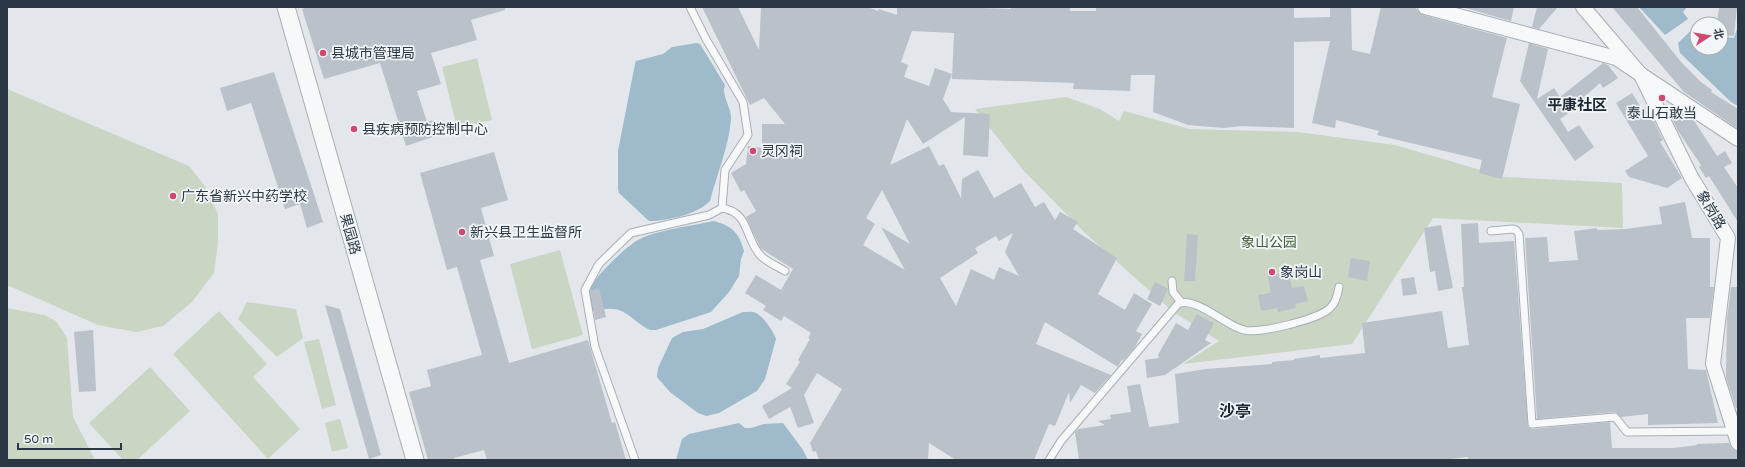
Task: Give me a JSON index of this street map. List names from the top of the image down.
{
  "streets": {
    "street": ["象岗路", "果园路"]
  },
  "districts": ["平康社区", "沙亭"],
  "parks": ["象山公园"],
  "places": [
    "县城市管理局",
    "泰山石敢当",
    "县疾病预防控制中心",
    "灵冈祠",
    "广东省新兴中药学校",
    "新兴县卫生监督所",
    "象岗山"
  ],
  "scale_bar": "50 m",
  "north": "right"
}
